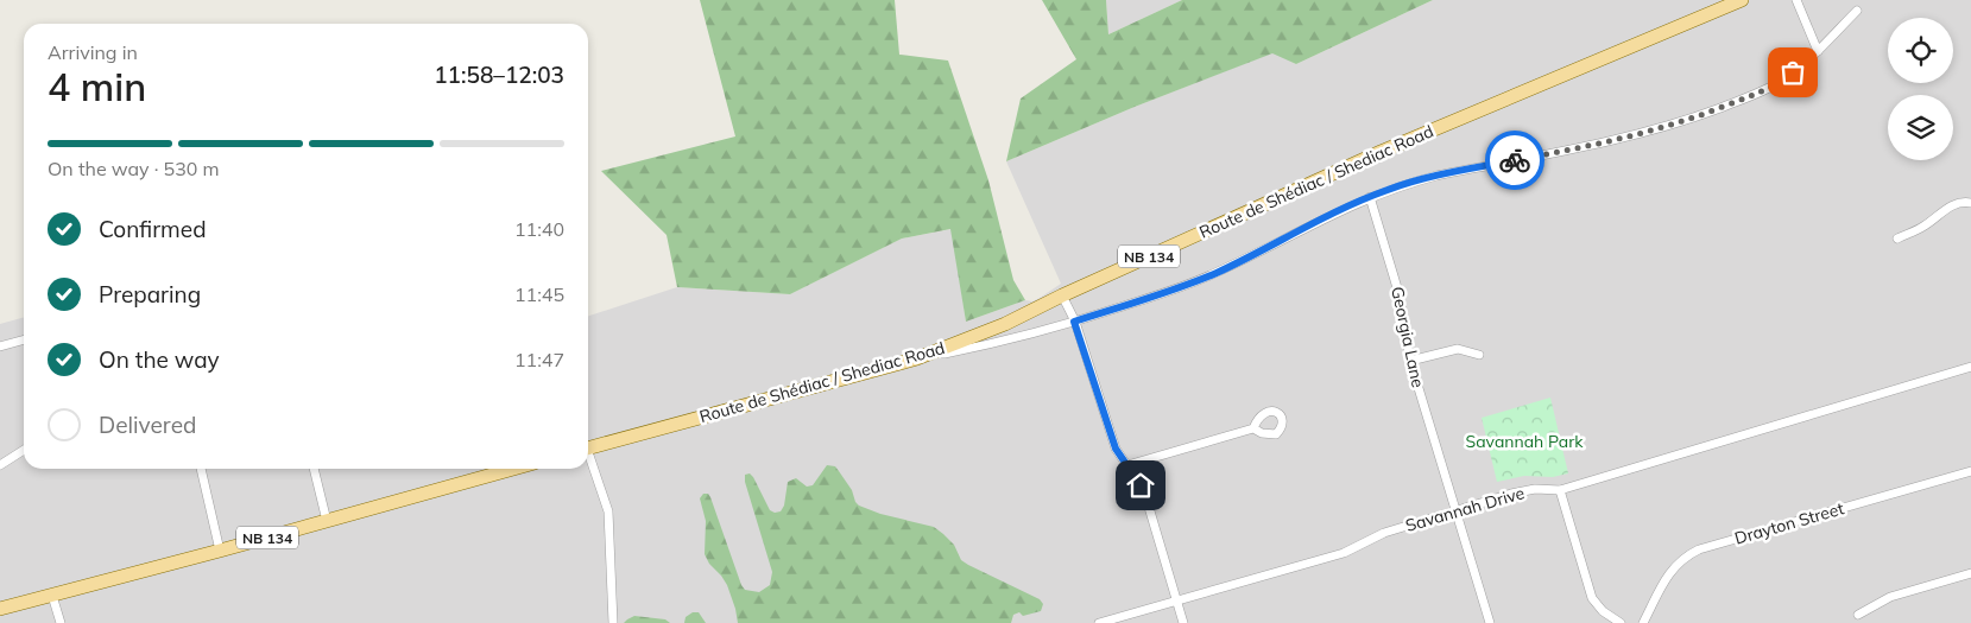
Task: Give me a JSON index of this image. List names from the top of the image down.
{
  "streets": {
    "main road": ["Route de Shédiac / Shediac Road", "NB 134"],
    "street": ["Georgia Lane", "Savannah Drive", "Drayton Street"]
  },
  "crossings": [
    ["Georgia Lane", "Savannah Drive"]
  ],
  "parks": ["Savannah Park"],
  "page": {
    "heading": ["4 min", "Arriving in", "11:58–12:03"],
    "bar": "On the way · 530 m",
    "list": [
      ["Confirmed", "11:40"],
      ["Preparing", "11:45"],
      ["On the way", "11:47"],
      "Delivered"
    ]
  }
}
